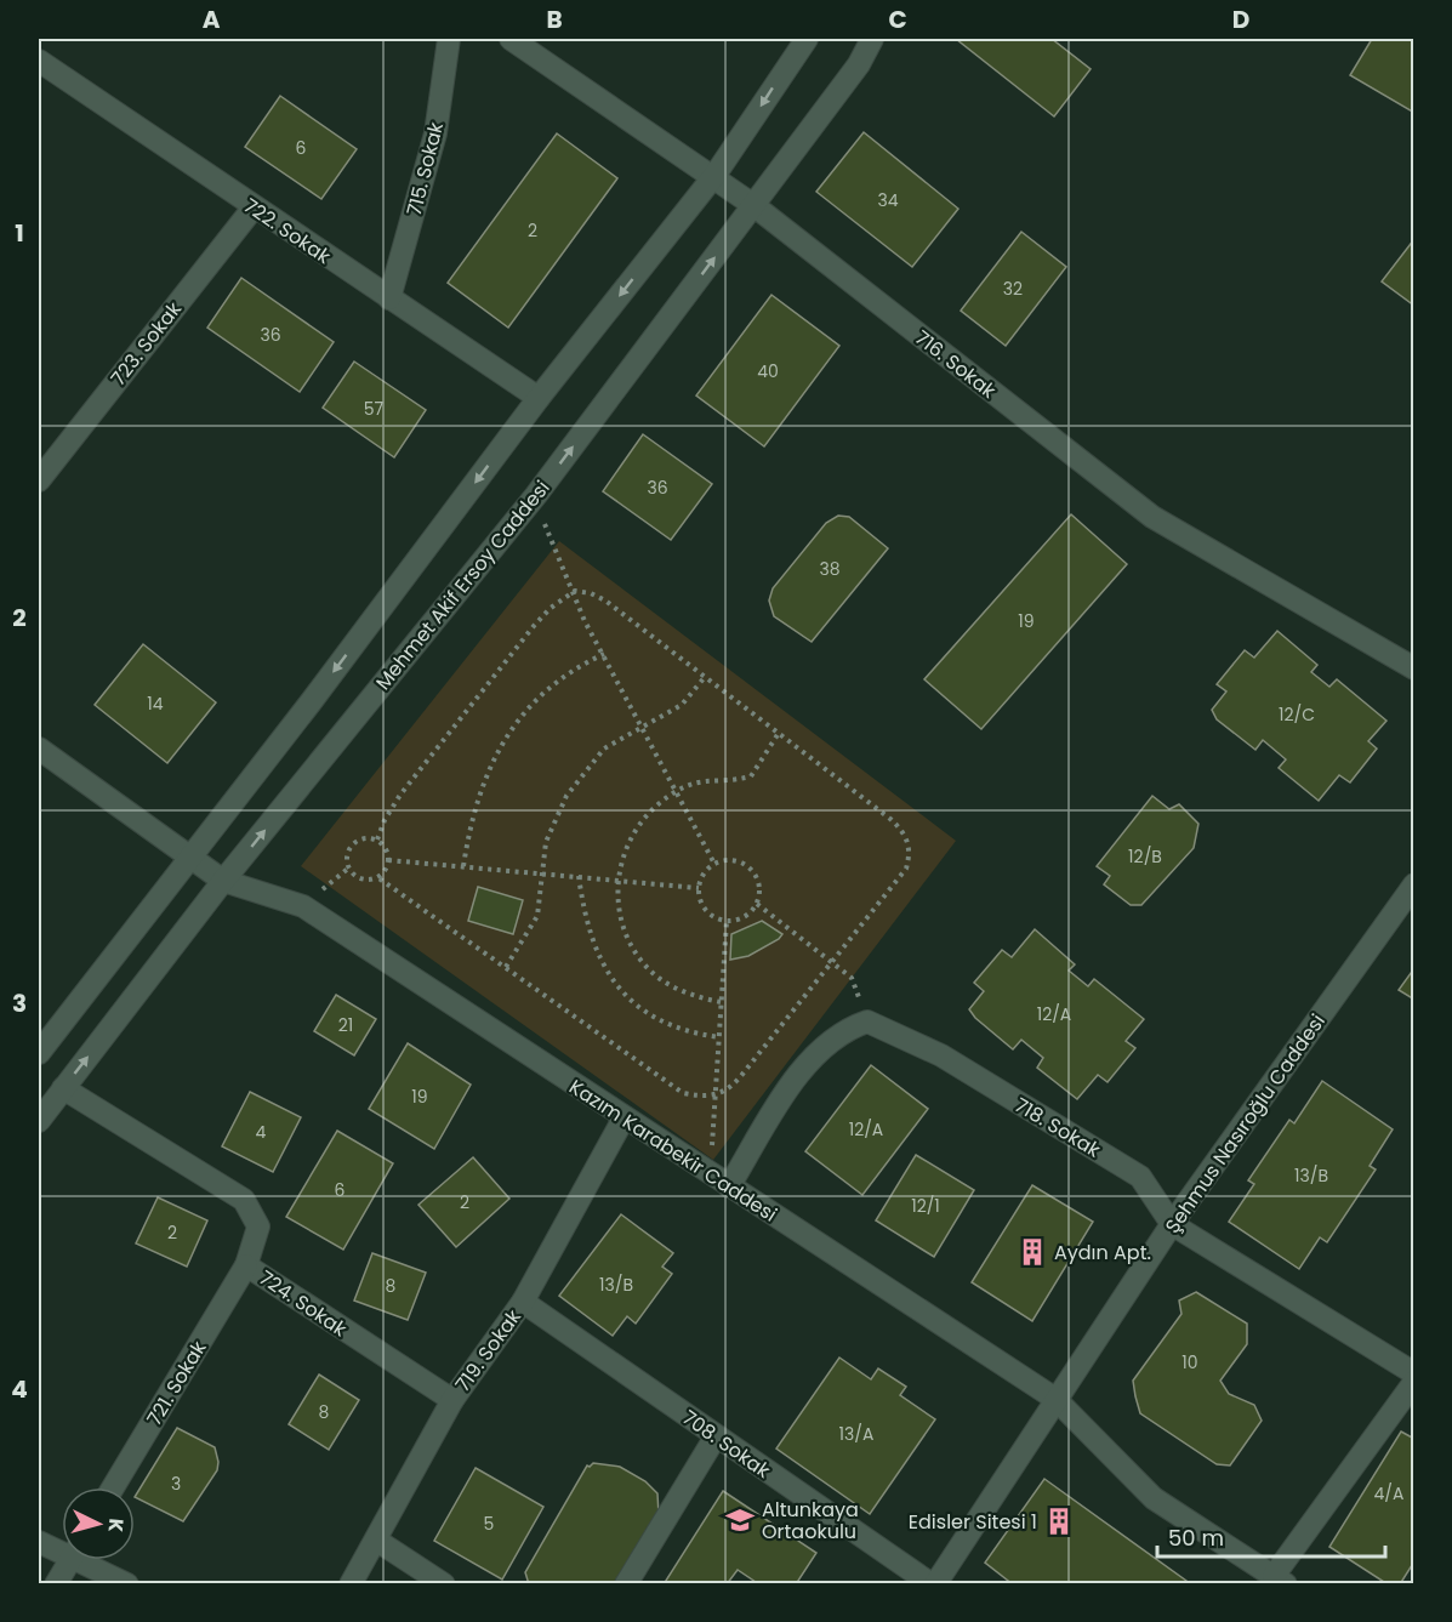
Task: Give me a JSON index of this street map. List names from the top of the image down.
{
  "streets": {
    "street": [
      "715. Sokak",
      "722. Sokak",
      "723. Sokak",
      "716. Sokak",
      "Mehmet Akif Ersoy Caddesi",
      "Şehmus Nasıroğlu Caddesi",
      "718. Sokak",
      "Kazım Karabekir Caddesi",
      "724. Sokak",
      "719. Sokak",
      "721. Sokak",
      "708. Sokak"
    ]
  },
  "crossings": [
    ["715. Sokak", "722. Sokak"],
    ["722. Sokak", "723. Sokak"],
    ["716. Sokak", "Mehmet Akif Ersoy Caddesi"],
    ["Mehmet Akif Ersoy Caddesi", "Kazım Karabekir Caddesi"],
    ["Mehmet Akif Ersoy Caddesi", "724. Sokak"],
    ["Şehmus Nasıroğlu Caddesi", "718. Sokak"],
    ["Şehmus Nasıroğlu Caddesi", "Kazım Karabekir Caddesi"],
    ["Şehmus Nasıroğlu Caddesi", "708. Sokak"],
    ["Kazım Karabekir Caddesi", "719. Sokak"],
    ["724. Sokak", "719. Sokak"],
    ["724. Sokak", "721. Sokak"],
    ["719. Sokak", "708. Sokak"]
  ],
  "places": {
    "building": ["Aydın Apt.", "Edisler Sitesi 1"],
    "school or university": ["Altunkaya Ortaokulu"]
  },
  "house_numbers": [
    "6",
    "34",
    "2",
    "32",
    "36",
    "40",
    "57",
    "36",
    "38",
    "19",
    "14",
    "12/C",
    "12/B",
    "12/A",
    "21",
    "19",
    "12/A",
    "4",
    "13/B",
    "6",
    "2",
    "12/1",
    "2",
    "13/B",
    "8",
    "10",
    "8",
    "13/A",
    "3",
    "4/A",
    "5"
  ],
  "scale_bar": "50 m",
  "north": "right",
  "grid": {
    "columns": [
      "A",
      "B",
      "C",
      "D"
    ],
    "rows": [
      "1",
      "2",
      "3",
      "4"
    ]
  }
}
